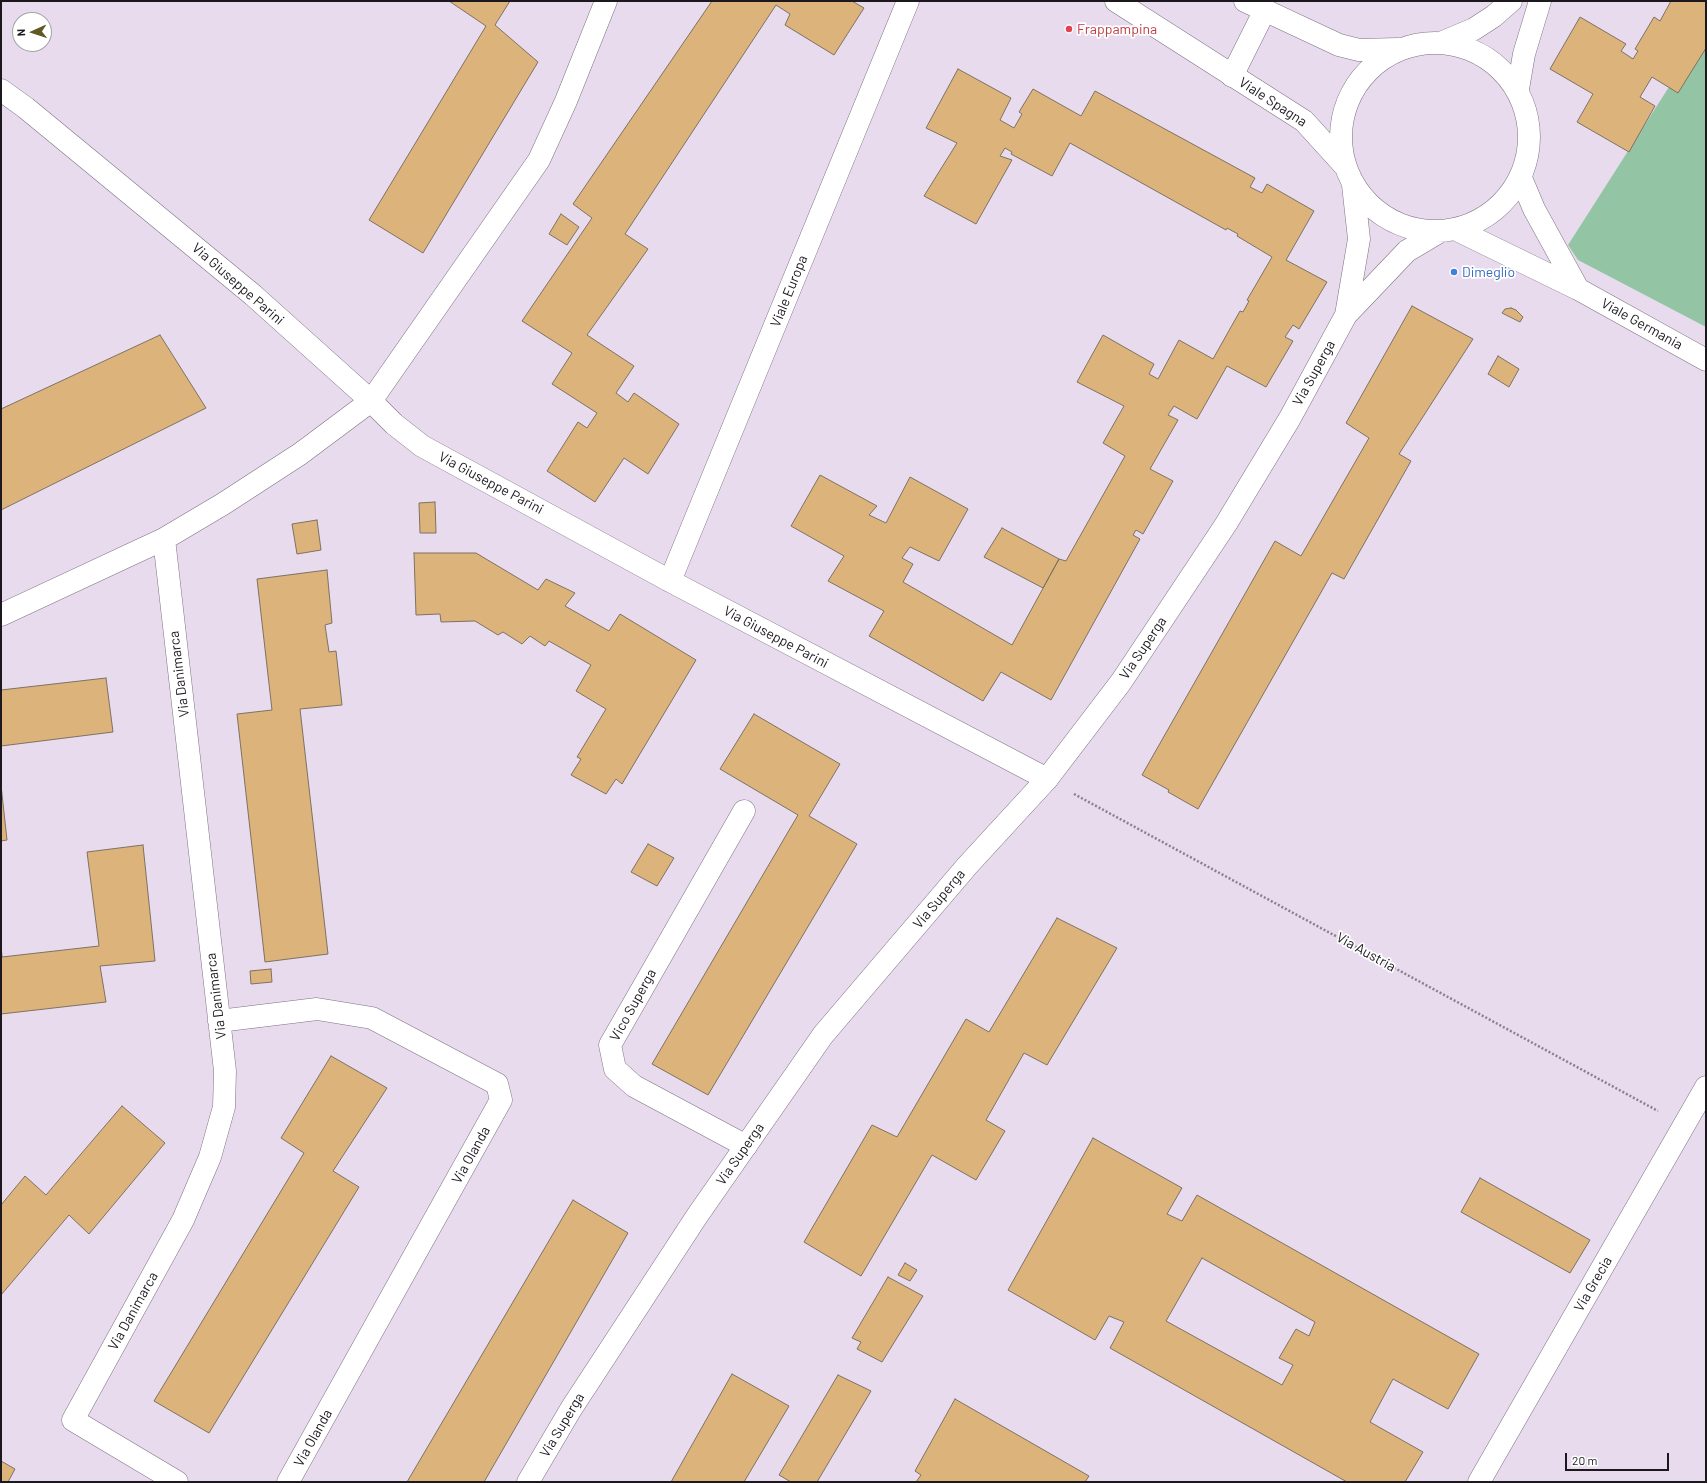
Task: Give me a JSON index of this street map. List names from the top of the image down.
{
  "streets": {
    "street": [
      "Viale Spagna",
      "Via Giuseppe Parini",
      "Viale Europa",
      "Viale Germania",
      "Via Superga",
      "Via Danimarca",
      "Vico Superga",
      "Via Olanda",
      "Via Grecia"
    ],
    "path": ["Via Austria"]
  },
  "crossings": [
    ["Via Giuseppe Parini", "Viale Europa"],
    ["Via Giuseppe Parini", "Via Superga"],
    ["Via Giuseppe Parini", "Via Austria"],
    ["Viale Germania", "Via Superga"],
    ["Via Superga", "Via Austria"],
    ["Via Superga", "Vico Superga"],
    ["Via Danimarca", "Via Olanda"],
    ["Via Austria", "Via Grecia"]
  ],
  "places": ["Frappampina", "Dimeglio"],
  "scale_bar": "20 m",
  "north": "left"
}
